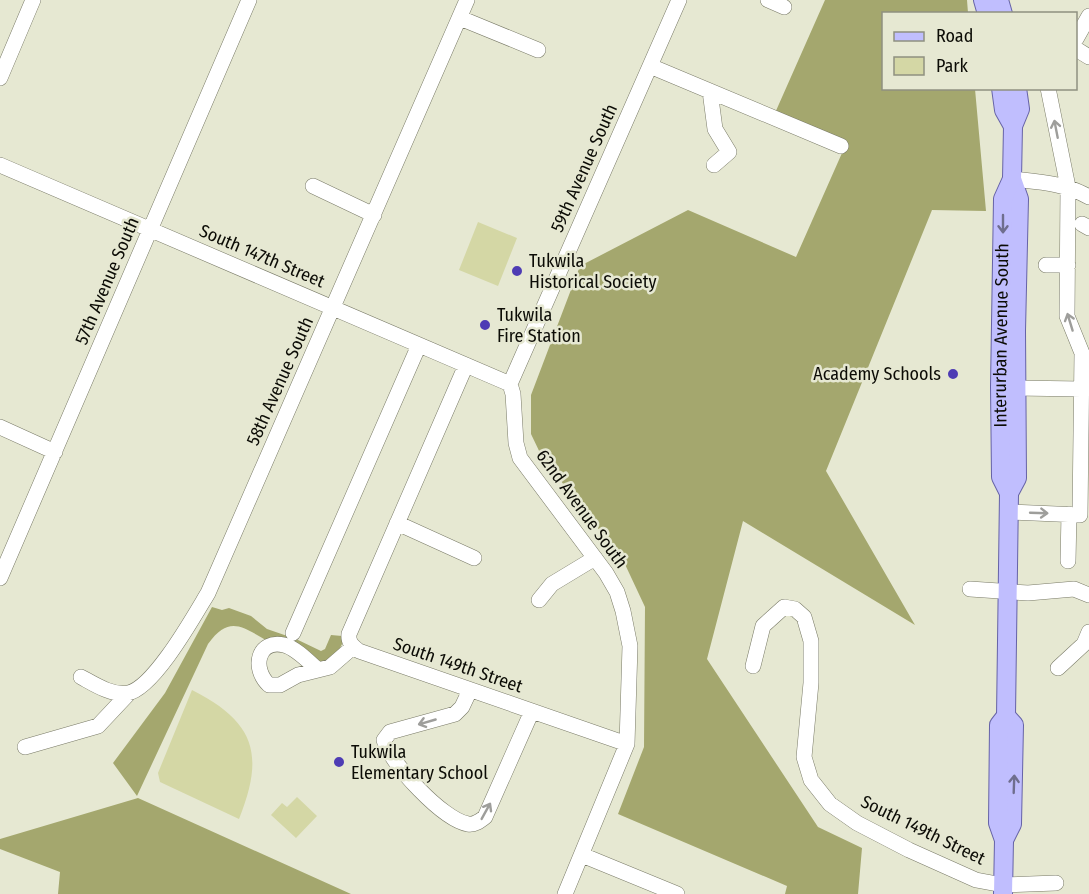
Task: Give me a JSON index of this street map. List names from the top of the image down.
{
  "streets": {
    "main road": ["Interurban Avenue South"],
    "street": [
      "59th Avenue South",
      "South 147th Street",
      "57th Avenue South",
      "58th Avenue South",
      "62nd Avenue South",
      "South 149th Street"
    ]
  },
  "crossings": [
    ["59th Avenue South", "South 147th Street"],
    ["59th Avenue South", "62nd Avenue South"],
    ["South 147th Street", "57th Avenue South"],
    ["South 147th Street", "58th Avenue South"],
    ["South 147th Street", "62nd Avenue South"],
    ["Interurban Avenue South", "South 149th Street"],
    ["62nd Avenue South", "South 149th Street"]
  ],
  "places": [
    "Tukwila Historical Society",
    "Tukwila Fire Station",
    "Academy Schools",
    "Tukwila Elementary School"
  ],
  "legend": ["Road", "Park"]
}
